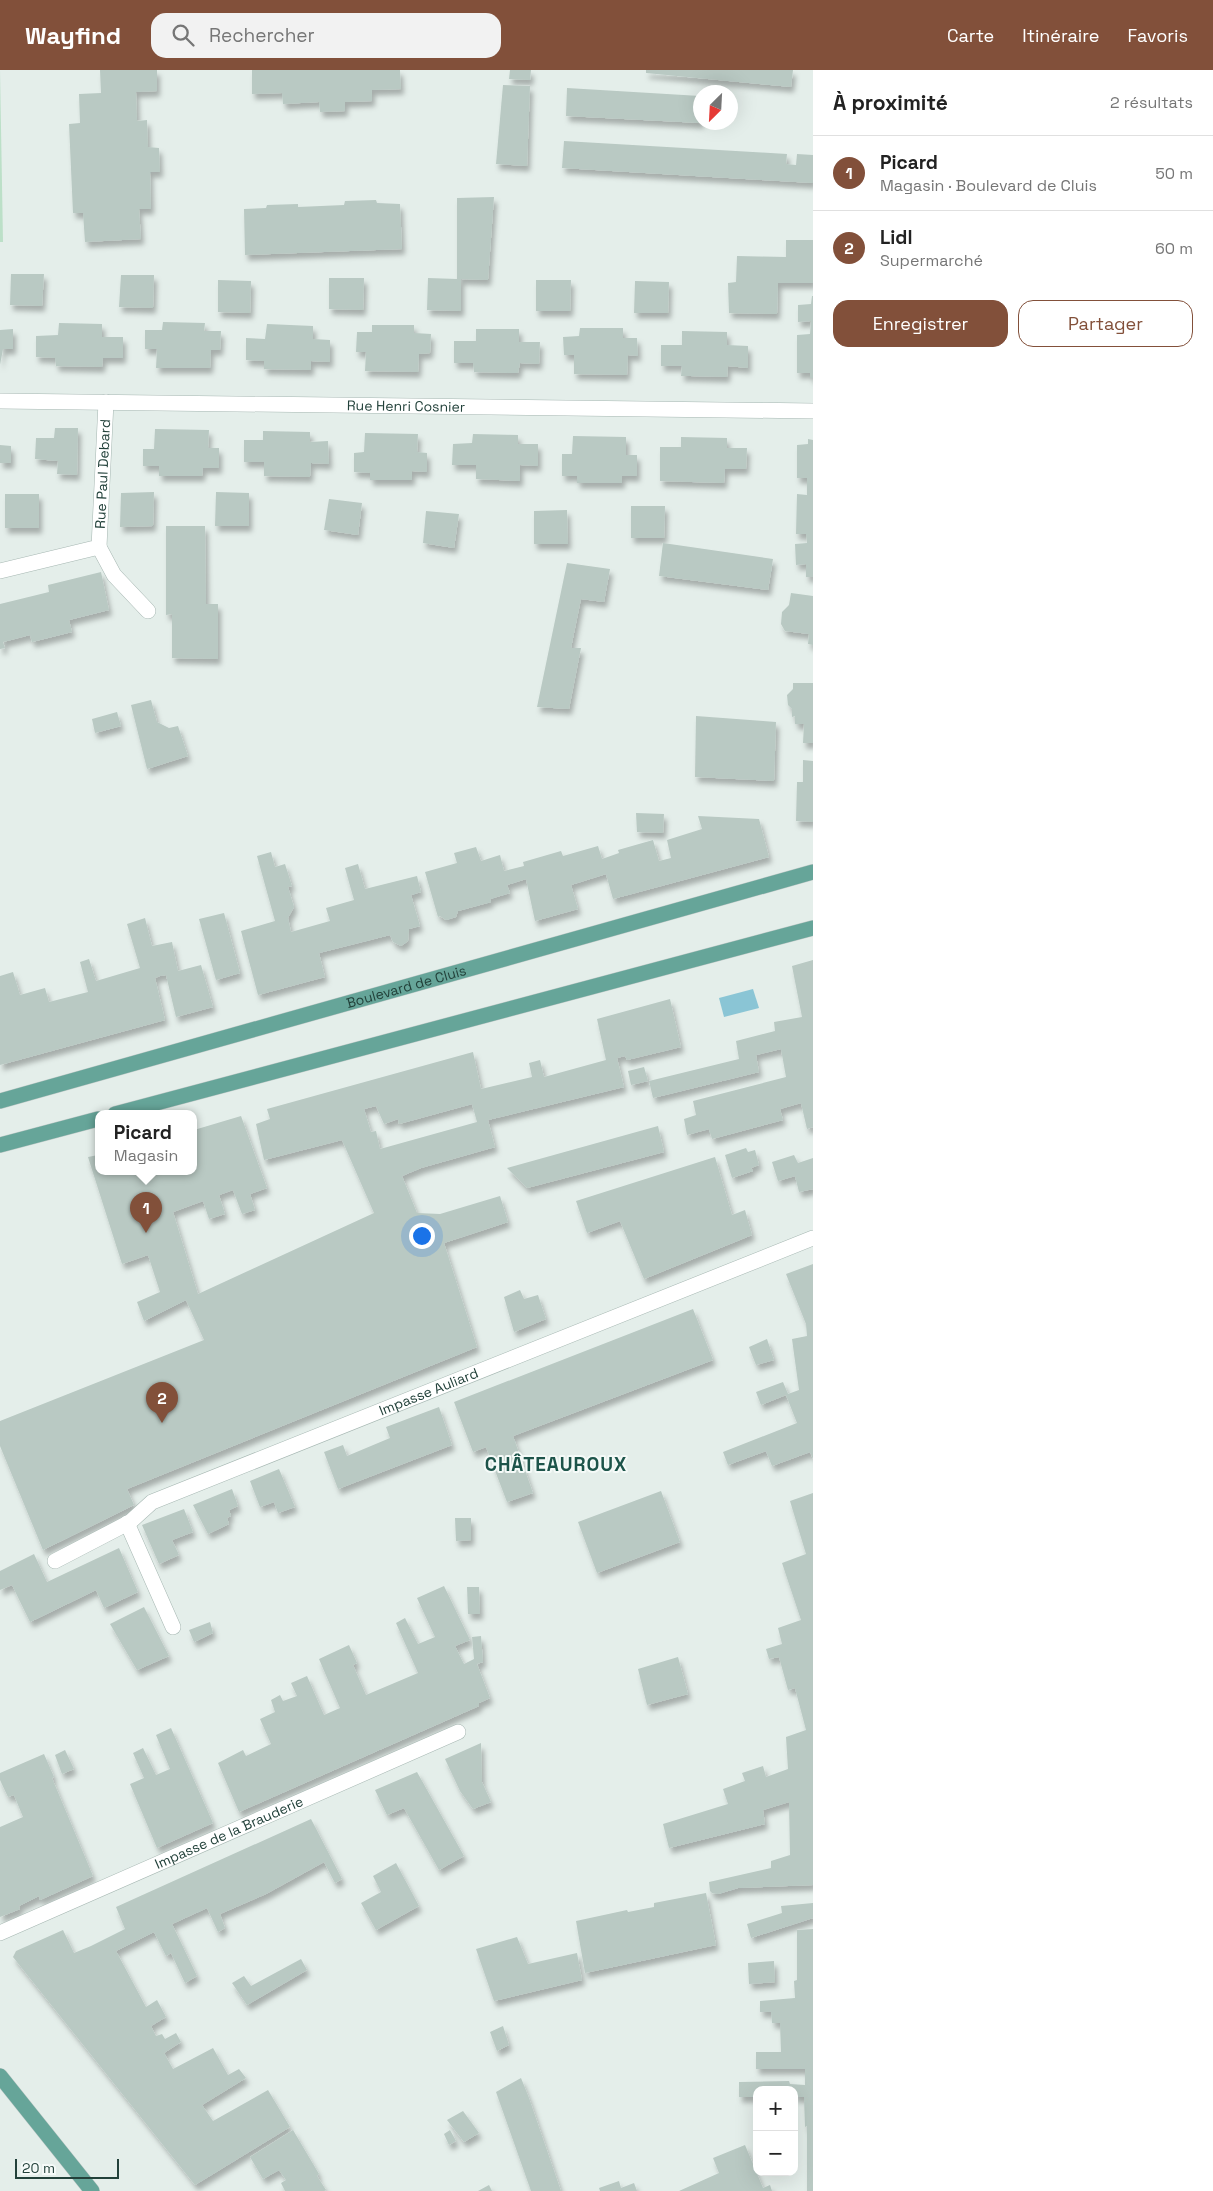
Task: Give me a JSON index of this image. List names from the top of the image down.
{
  "streets": {
    "main road": ["Boulevard de Cluis"],
    "street": [
      "Rue Henri Cosnier",
      "Rue Paul Debard",
      "Impasse Auliard",
      "Impasse de la Brauderie"
    ]
  },
  "crossings": [
    ["Rue Henri Cosnier", "Rue Paul Debard"]
  ],
  "districts": ["CHÂTEAUROUX"],
  "scale_bar": "20 m",
  "north": "bottom left",
  "page": {
    "header": "Wayfind",
    "search": "Rechercher",
    "nav": ["Carte", "Itinéraire", "Favoris"],
    "heading": ["À proximité", "2 résultats"],
    "list": [
      {
        "mark": "1",
        "name": "Picard",
        "note": "Magasin · Boulevard de Cluis",
        "value": "50 m"
      },
      {
        "mark": "2",
        "name": "Lidl",
        "note": "Supermarché",
        "value": "60 m"
      }
    ],
    "buttons": ["Enregistrer", "Partager"],
    "popup": ["Picard", "Magasin"],
    "pins": ["1", "2"],
    "map_buttons": ["+", "−"],
    "scale": "20 m"
  }
}
